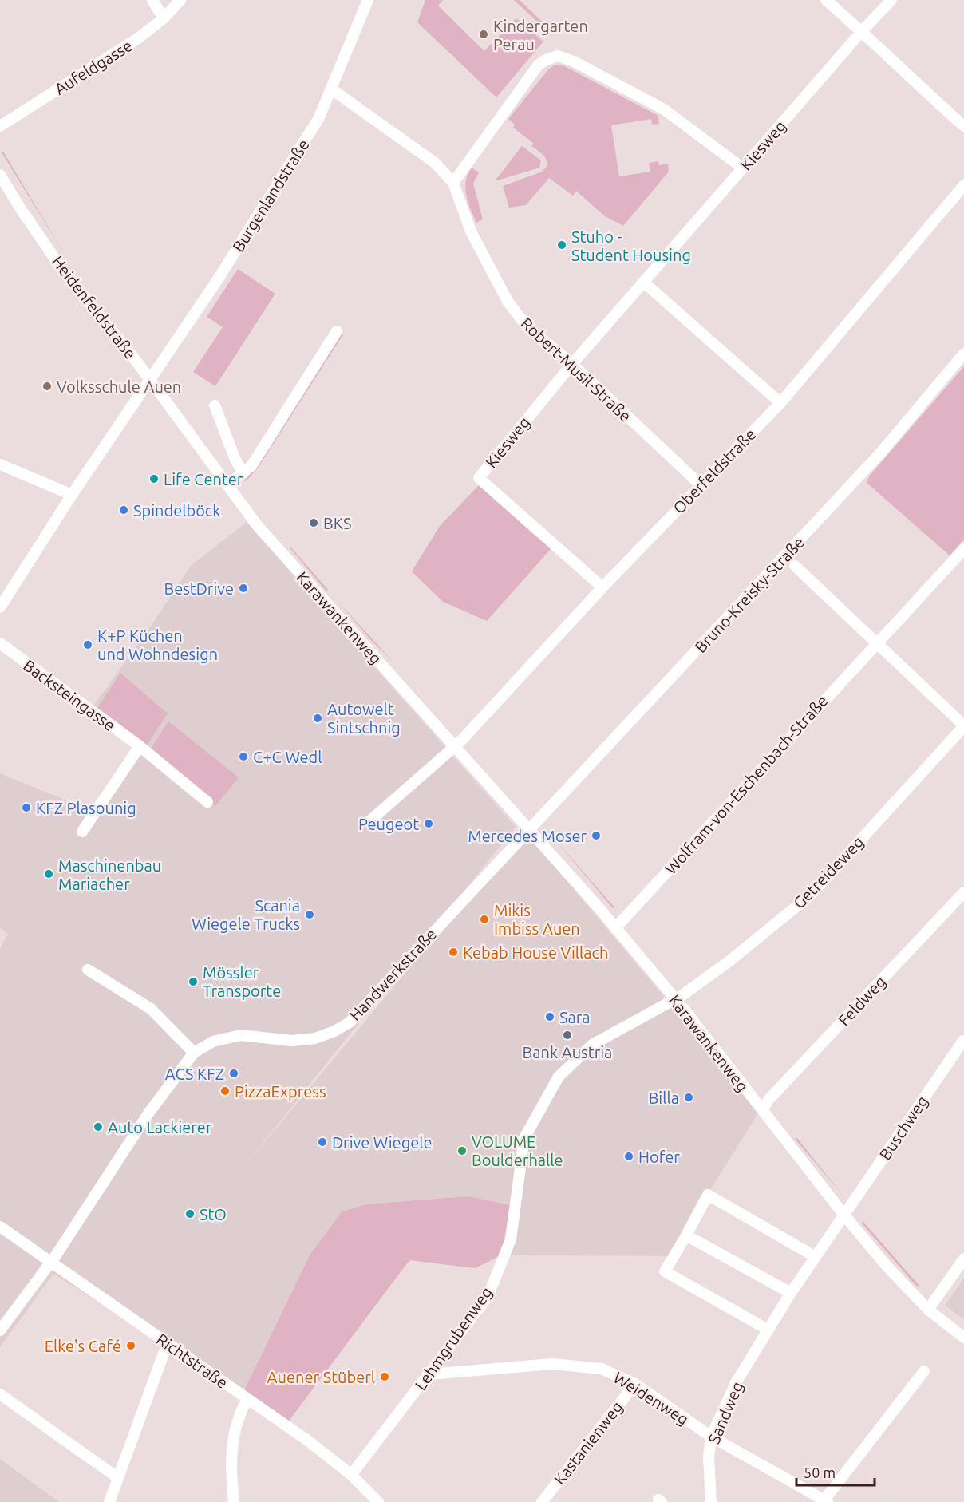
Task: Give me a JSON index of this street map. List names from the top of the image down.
{
  "streets": {
    "street": [
      "Aufeldgasse",
      "Kiesweg",
      "Burgenlandstraße",
      "Heidenfeldstraße",
      "Robert-Musil-Straße",
      "Oberfeldstraße",
      "Bruno-Kreisky-Straße",
      "Karawankenweg",
      "Backsteingasse",
      "Wolfram-von-Eschenbach-Straße",
      "Getreideweg",
      "Handwerkstraße",
      "Feldweg",
      "Buschweg",
      "Lehmgrubenweg",
      "Richtstraße",
      "Weidenweg",
      "Sandweg",
      "Kastanienweg"
    ]
  },
  "crossings": [
    ["Kiesweg", "Robert-Musil-Straße"],
    ["Kiesweg", "Oberfeldstraße"],
    ["Burgenlandstraße", "Heidenfeldstraße"],
    ["Burgenlandstraße", "Robert-Musil-Straße"],
    ["Burgenlandstraße", "Karawankenweg"],
    ["Heidenfeldstraße", "Karawankenweg"],
    ["Robert-Musil-Straße", "Oberfeldstraße"],
    ["Oberfeldstraße", "Karawankenweg"],
    ["Bruno-Kreisky-Straße", "Karawankenweg"],
    ["Bruno-Kreisky-Straße", "Handwerkstraße"],
    ["Karawankenweg", "Wolfram-von-Eschenbach-Straße"],
    ["Karawankenweg", "Getreideweg"],
    ["Karawankenweg", "Handwerkstraße"],
    ["Karawankenweg", "Feldweg"],
    ["Karawankenweg", "Buschweg"],
    ["Karawankenweg", "Lehmgrubenweg"],
    ["Karawankenweg", "Sandweg"],
    ["Getreideweg", "Lehmgrubenweg"],
    ["Handwerkstraße", "Richtstraße"],
    ["Buschweg", "Sandweg"],
    ["Lehmgrubenweg", "Richtstraße"],
    ["Lehmgrubenweg", "Weidenweg"],
    ["Weidenweg", "Sandweg"],
    ["Weidenweg", "Kastanienweg"]
  ],
  "places": [
    "Kindergarten Perau",
    "Stuho - Student Housing",
    "Volksschule Auen",
    "Life Center",
    "Spindelböck",
    "BKS",
    "BestDrive",
    "K+P Küchen und Wohndesign",
    "Autowelt Sintschnig",
    "C+C Wedl",
    "KFZ Plasounig",
    "Peugeot",
    "Mercedes Moser",
    "Maschinenbau Mariacher",
    "Scania Wiegele Trucks",
    "Mikis Imbiss Auen",
    "Kebab House Villach",
    "Mössler Transporte",
    "Sara",
    "Bank Austria",
    "ACS KFZ",
    "PizzaExpress",
    "Billa",
    "Auto Lackierer",
    "Drive Wiegele",
    "VOLUME Boulderhalle",
    "Hofer",
    "StO",
    "Elke's Café",
    "Auener Stüberl"
  ],
  "scale_bar": "50 m"
}
